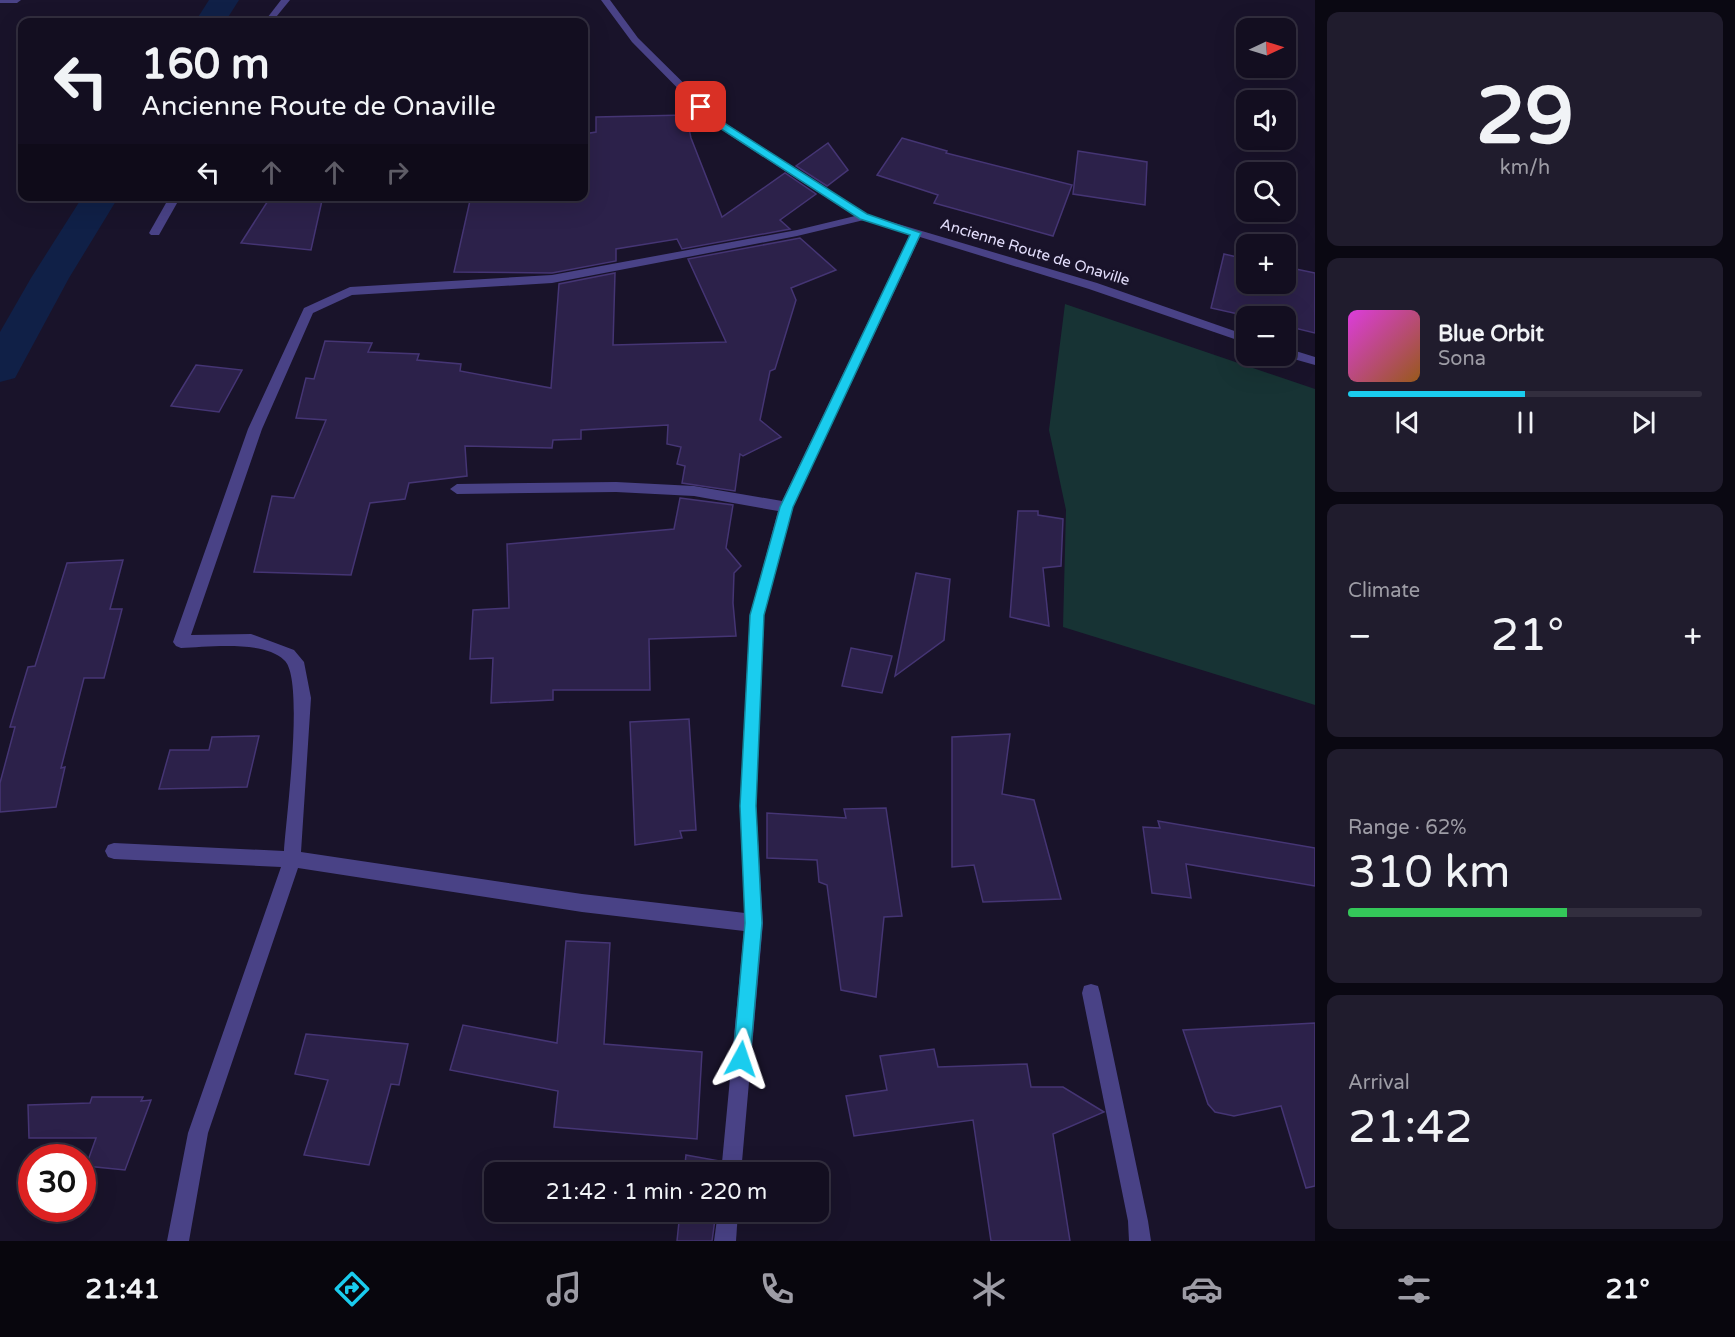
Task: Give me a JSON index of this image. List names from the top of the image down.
{
  "streets": {
    "street": ["Ancienne Route de Onaville"]
  },
  "north": "right",
  "page": {
    "tile": [
      ["29", "km/h"],
      "Climate",
      ["Range · 62%", "310 km"],
      ["Arrival", "21:42"]
    ],
    "map_buttons": ["+", "−"],
    "turn": ["160 m", "Ancienne Route de Onaville"],
    "song": ["Blue Orbit", "Sona"],
    "heat": ["−", "21°", "+"],
    "limit": "30",
    "trip": "21:42 · 1 min · 220 m",
    "tabs": ["21:41", "21°"]
  }
}
